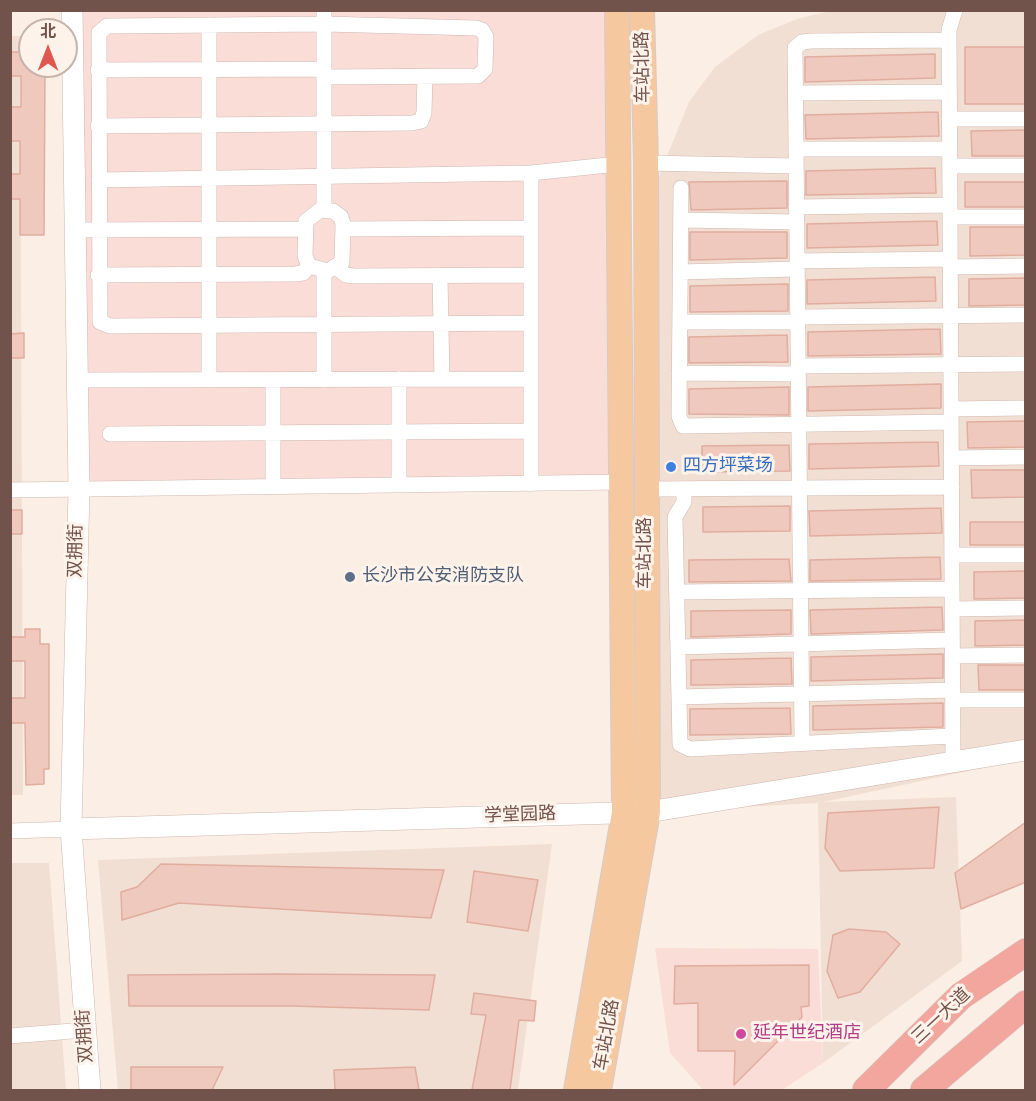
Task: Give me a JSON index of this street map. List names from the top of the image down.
{
  "streets": {
    "highway": ["三一大道"],
    "main road": ["车站北路"],
    "street": ["双拥街", "学堂园路"]
  },
  "crossings": [
    ["车站北路", "学堂园路"],
    ["双拥街", "学堂园路"]
  ],
  "places": ["四方坪菜场", "长沙市公安消防支队", "延年世纪酒店"],
  "north": "top"
}
